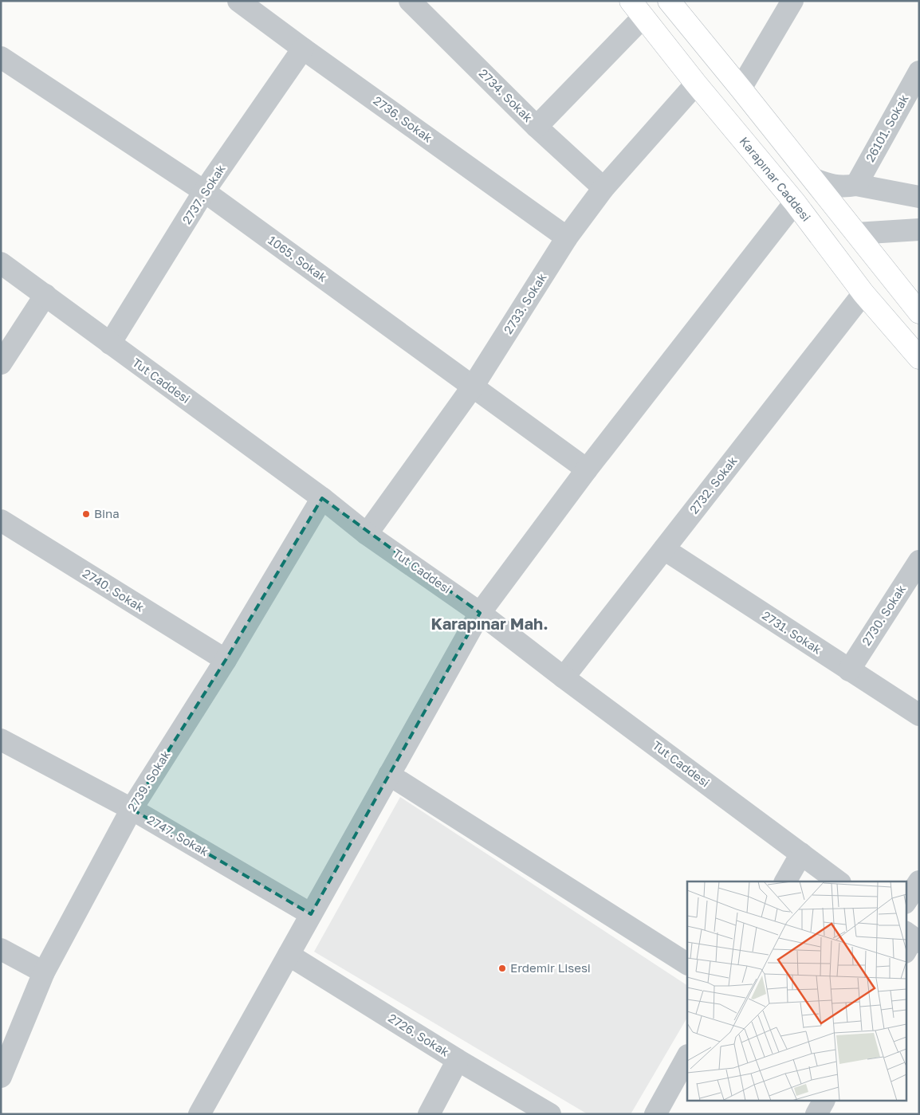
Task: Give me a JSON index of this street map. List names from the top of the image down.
{
  "streets": {
    "main road": ["Karapınar Caddesi"],
    "street": [
      "2734. Sokak",
      "2736. Sokak",
      "26101. Sokak",
      "2737. Sokak",
      "1065. Sokak",
      "2733. Sokak",
      "Tut Caddesi",
      "2732. Sokak",
      "2740. Sokak",
      "2730. Sokak",
      "2731. Sokak",
      "2739. Sokak",
      "2747. Sokak",
      "2726. Sokak"
    ]
  },
  "crossings": [
    ["2734. Sokak", "2733. Sokak"],
    ["2736. Sokak", "2737. Sokak"],
    ["2736. Sokak", "2733. Sokak"],
    ["Karapınar Caddesi", "2733. Sokak"],
    ["Karapınar Caddesi", "2732. Sokak"],
    ["2737. Sokak", "1065. Sokak"],
    ["2737. Sokak", "Tut Caddesi"],
    ["1065. Sokak", "2733. Sokak"],
    ["2733. Sokak", "Tut Caddesi"],
    ["Tut Caddesi", "2732. Sokak"],
    ["Tut Caddesi", "2739. Sokak"],
    ["2732. Sokak", "2731. Sokak"],
    ["2740. Sokak", "2739. Sokak"],
    ["2730. Sokak", "2731. Sokak"],
    ["2739. Sokak", "2747. Sokak"]
  ],
  "districts": ["Karapınar Mah."],
  "places": ["Bina", "Erdemir Lisesi"]
}
